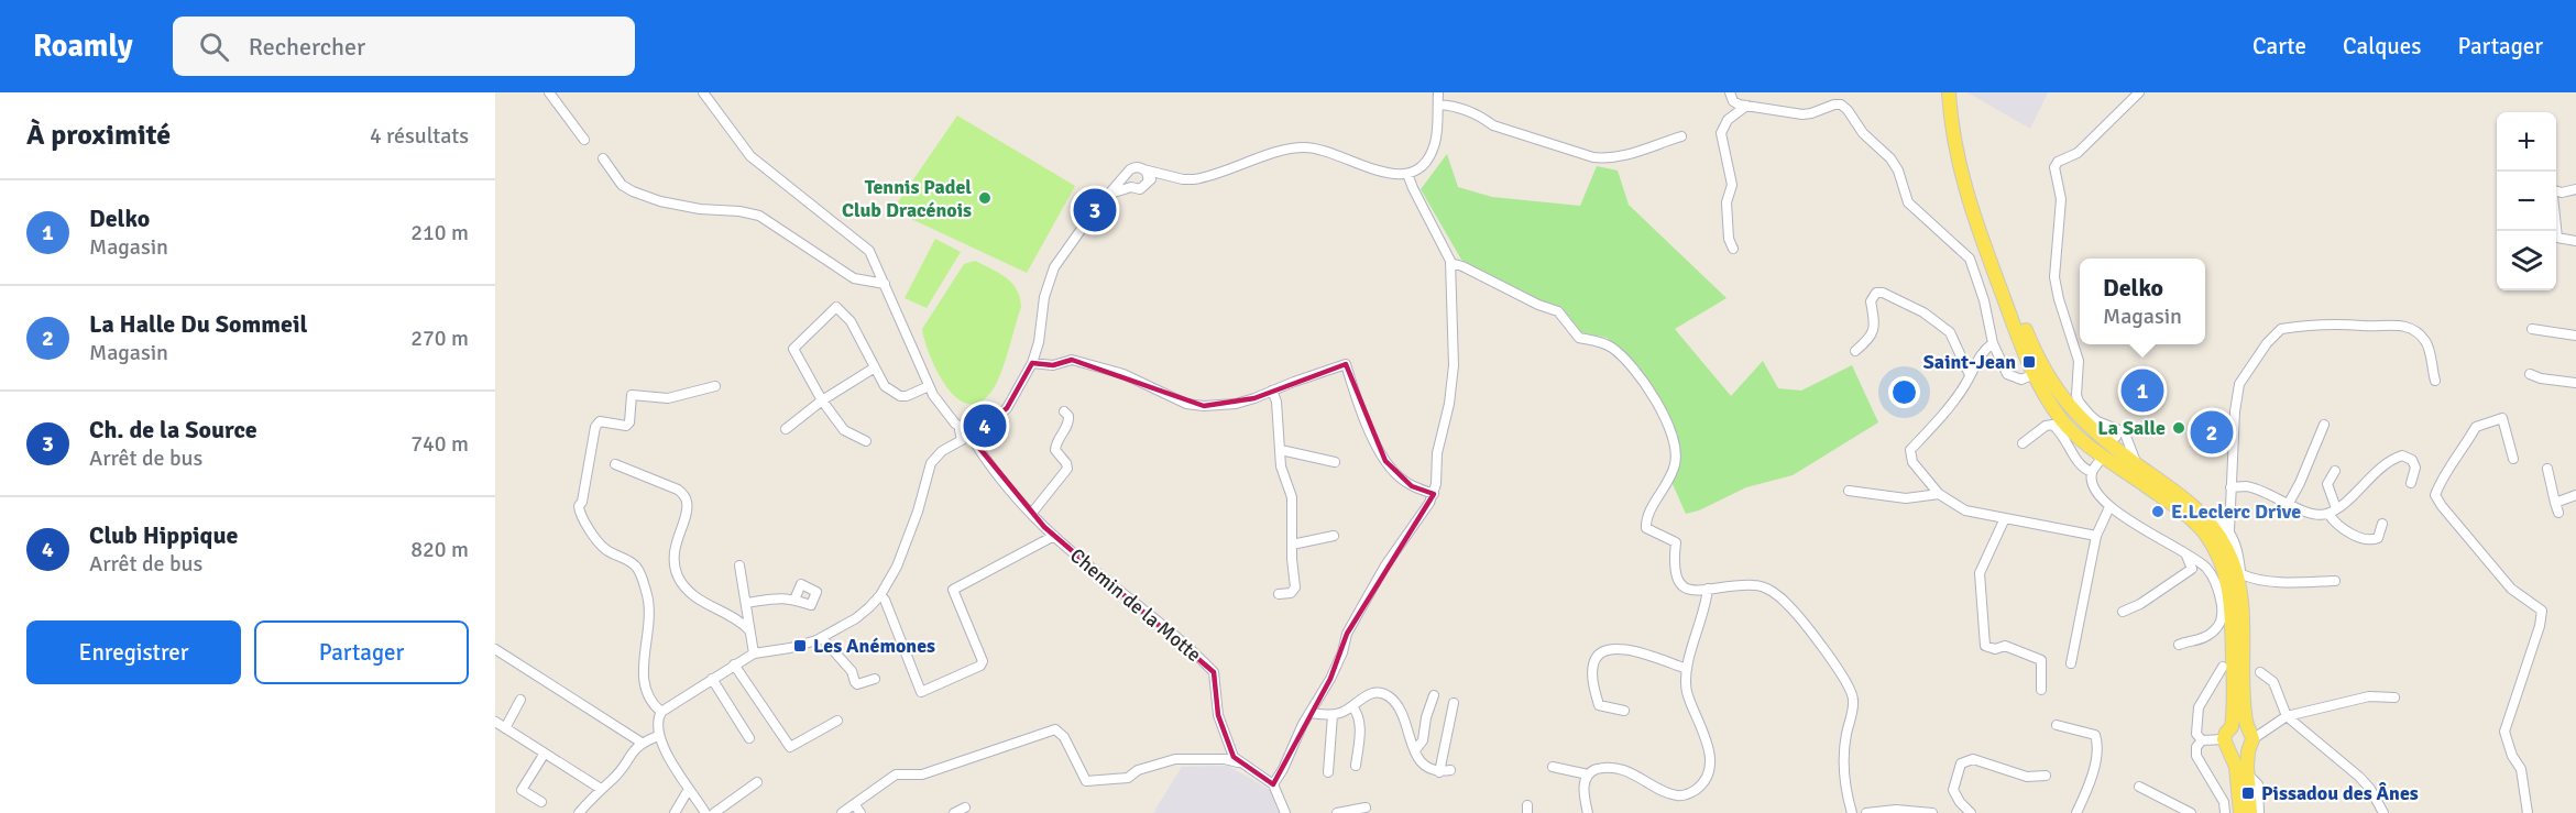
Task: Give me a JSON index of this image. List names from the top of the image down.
{
  "streets": {
    "street": ["Chemin de la Motte"]
  },
  "places": {
    "other": ["Tennis Padel Club Dracénois", "La Salle", "E.Leclerc Drive"],
    "transit": ["Saint-Jean", "Les Anémones", "Pissadou des Ânes"]
  },
  "page": {
    "header": "Roamly",
    "search": "Rechercher",
    "nav": ["Carte", "Calques", "Partager"],
    "heading": ["À proximité", "4 résultats"],
    "map_buttons": ["+", "−"],
    "list": [
      {
        "mark": "1",
        "name": "Delko",
        "note": "Magasin",
        "value": "210 m"
      },
      {
        "mark": "2",
        "name": "La Halle Du Sommeil",
        "note": "Magasin",
        "value": "270 m"
      },
      {
        "mark": "3",
        "name": "Ch. de la Source",
        "note": "Arrêt de bus",
        "value": "740 m"
      },
      {
        "mark": "4",
        "name": "Club Hippique",
        "note": "Arrêt de bus",
        "value": "820 m"
      }
    ],
    "pins": [
      "3",
      "1",
      "4",
      "2"
    ],
    "popup": ["Delko", "Magasin"],
    "buttons": ["Enregistrer", "Partager"]
  }
}
